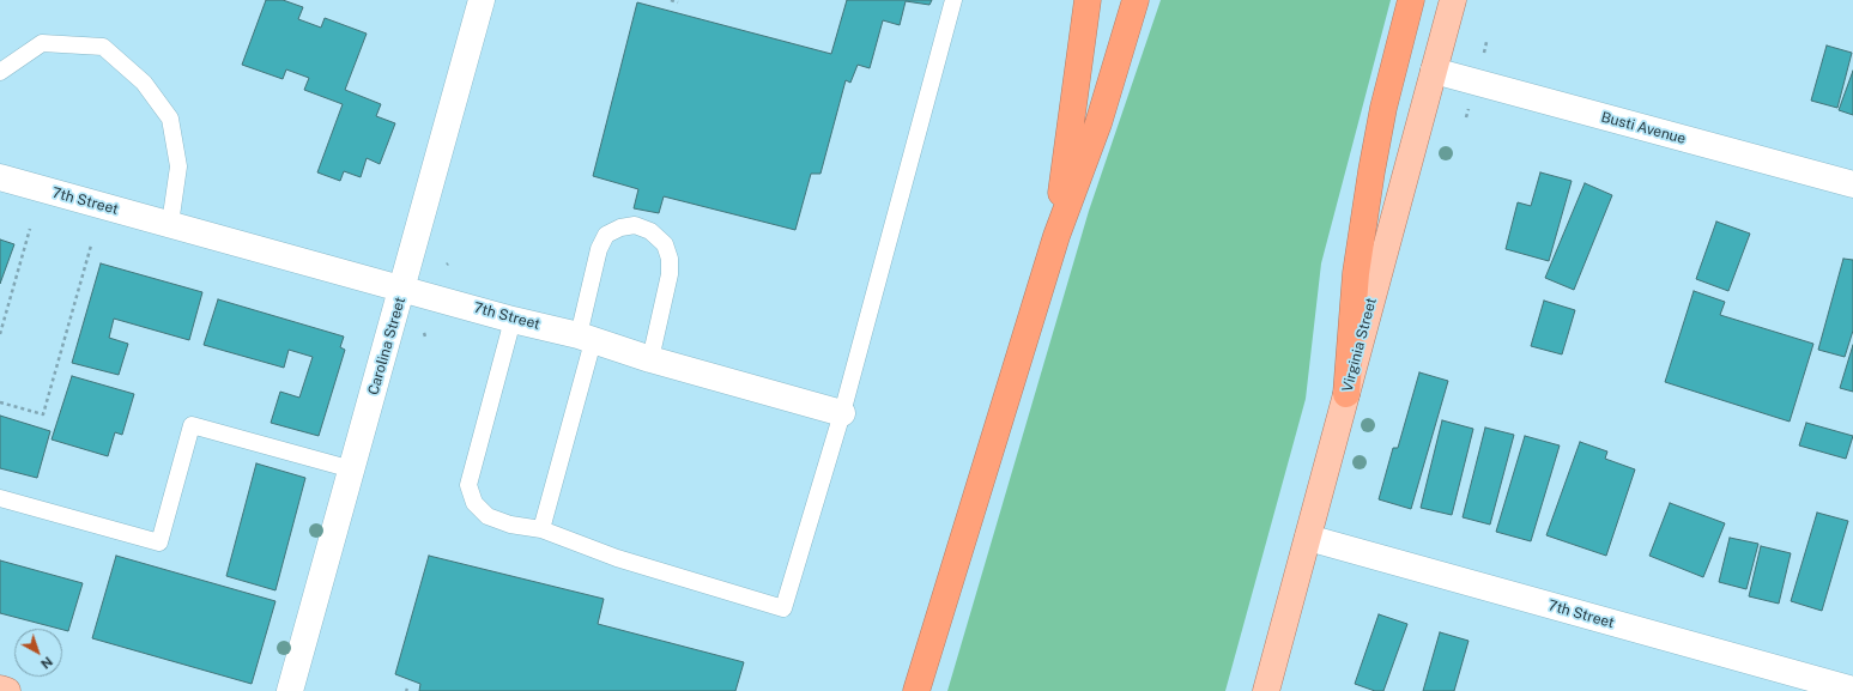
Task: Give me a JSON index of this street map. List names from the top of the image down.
{
  "streets": {
    "main road": ["Virginia Street"],
    "street": ["Busti Avenue", "7th Street", "Carolina Street"]
  },
  "crossings": [
    ["Busti Avenue", "Virginia Street"],
    ["7th Street", "Virginia Street"],
    ["7th Street", "Carolina Street"]
  ],
  "north": "bottom right"
}
